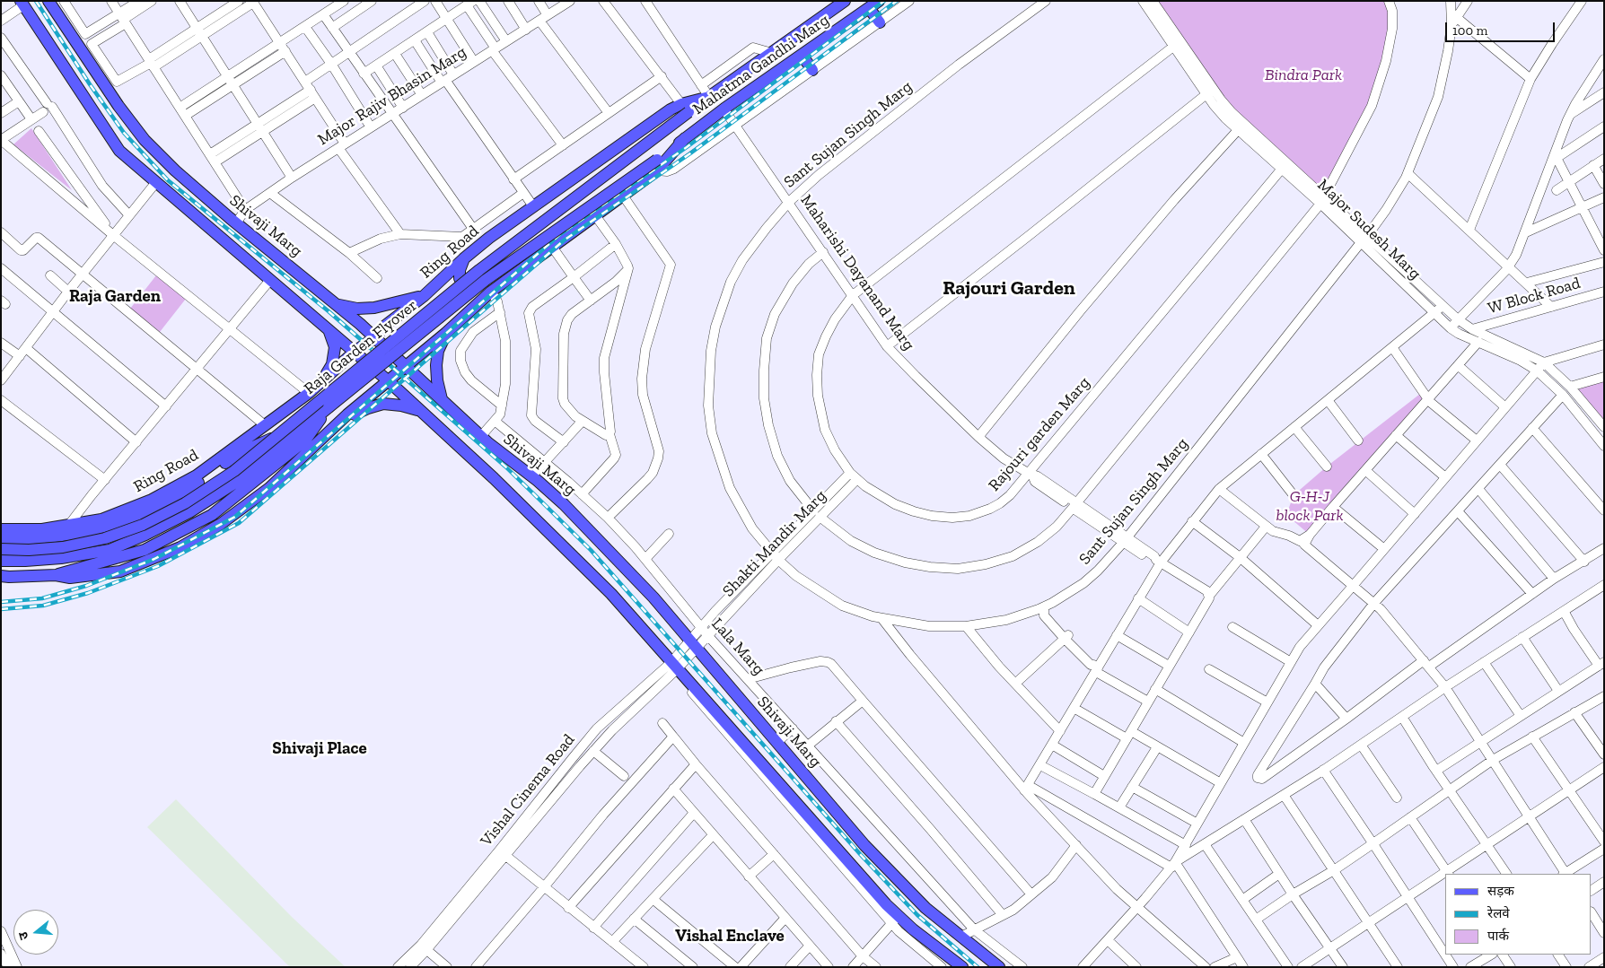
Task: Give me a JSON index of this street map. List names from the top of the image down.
{
  "streets": {
    "main road": [
      "Mahatma Gandhi Marg",
      "Shivaji Marg",
      "Ring Road",
      "Raja Garden Flyover"
    ],
    "street": [
      "Major Rajiv Bhasin Marg",
      "Sant Sujan Singh Marg",
      "Major Sudesh Marg",
      "Maharishi Dayanand Marg",
      "W Block Road",
      "Rajouri garden Marg",
      "Shakti Mandir Marg",
      "Lala Marg",
      "Vishal Cinema Road"
    ]
  },
  "crossings": [
    ["Mahatma Gandhi Marg", "Maharishi Dayanand Marg"],
    ["Mahatma Gandhi Marg", "Raja Garden Flyover"],
    ["Major Rajiv Bhasin Marg", "Shivaji Marg"],
    ["Sant Sujan Singh Marg", "Major Sudesh Marg"],
    ["Sant Sujan Singh Marg", "Maharishi Dayanand Marg"],
    ["Sant Sujan Singh Marg", "Shakti Mandir Marg"],
    ["Shivaji Marg", "Ring Road"],
    ["Shivaji Marg", "Shakti Mandir Marg"],
    ["Shivaji Marg", "Vishal Cinema Road"],
    ["Major Sudesh Marg", "W Block Road"],
    ["Major Sudesh Marg", "Rajouri garden Marg"],
    ["Ring Road", "Raja Garden Flyover"],
    ["Maharishi Dayanand Marg", "Rajouri garden Marg"],
    ["Rajouri garden Marg", "Shakti Mandir Marg"],
    ["Shakti Mandir Marg", "Lala Marg"],
    ["Shakti Mandir Marg", "Vishal Cinema Road"]
  ],
  "districts": [
    "Rajouri Garden",
    "Raja Garden",
    "Shivaji Place",
    "Vishal Enclave"
  ],
  "parks": ["Bindra Park", "G-H-J block Park"],
  "legend": ["सड़क", "रेलवे", "पार्क"],
  "scale_bar": "100 m",
  "north": "left"
}
